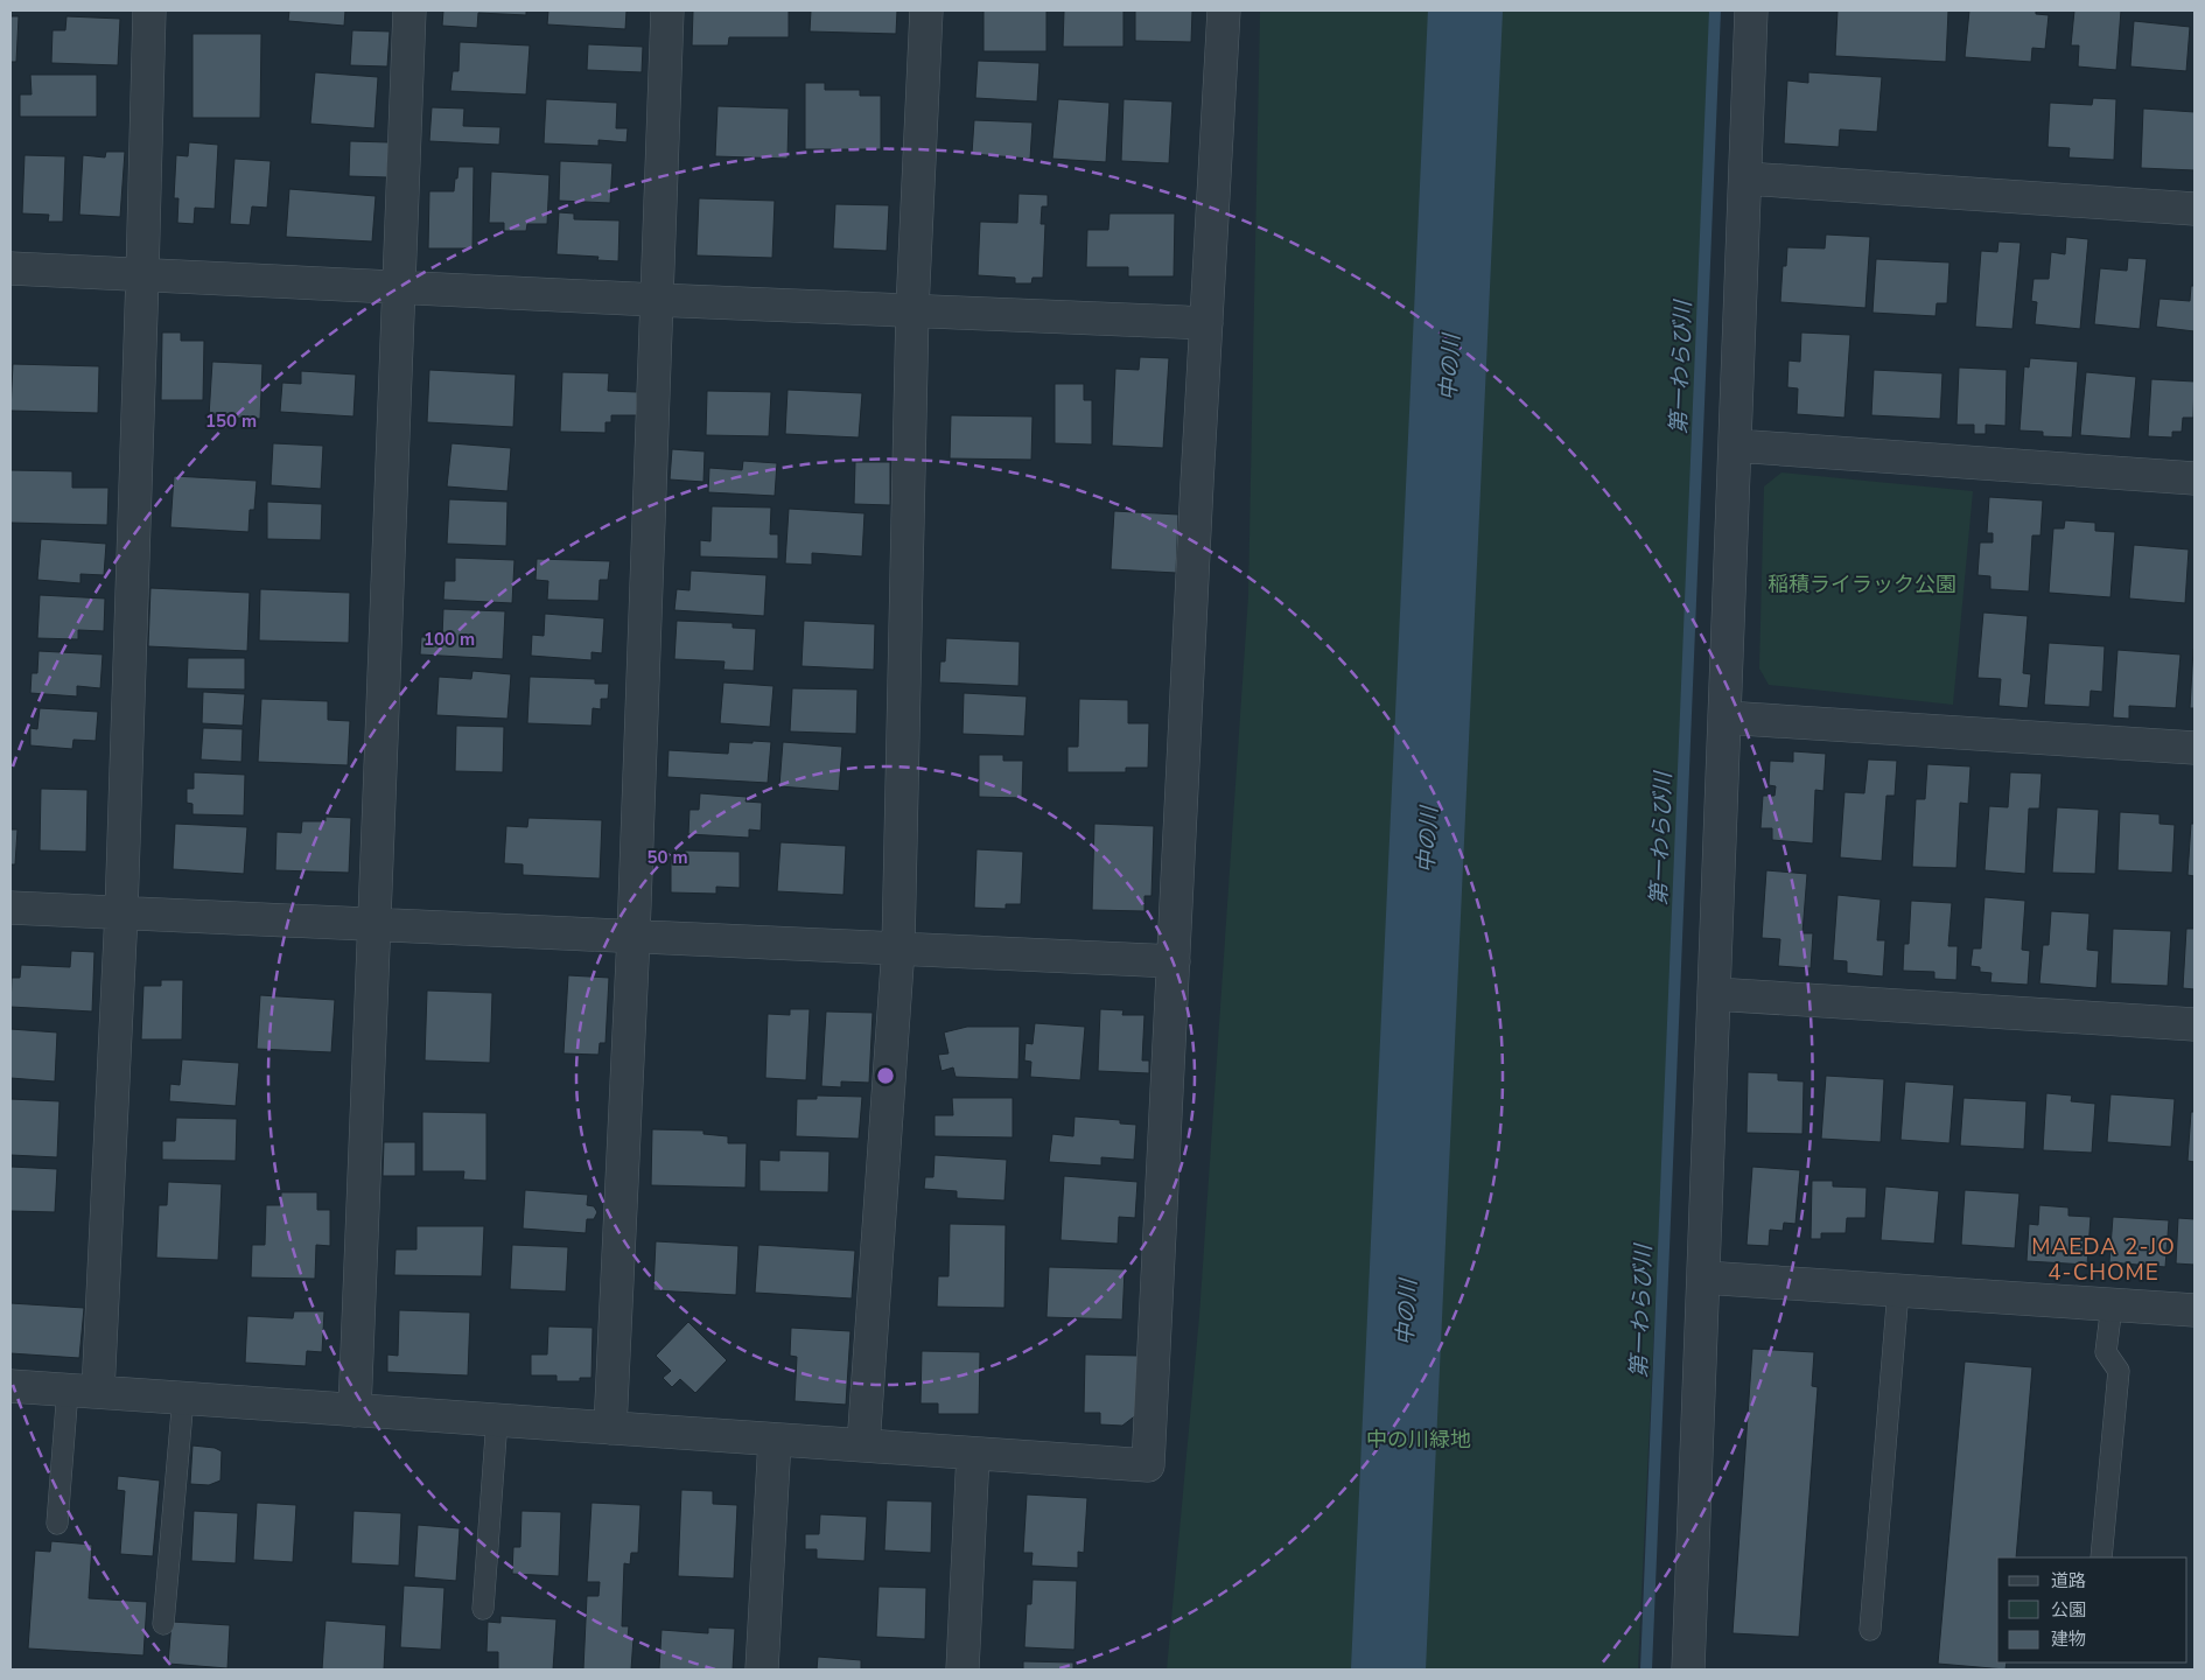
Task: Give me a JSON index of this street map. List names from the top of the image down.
{
  "districts": ["MAEDA 2-JO 4-CHOME"],
  "water": ["中の川", "第一わらび川"],
  "parks": ["稲積ライラック公園", "中の川緑地"],
  "legend": ["道路", "公園", "建物"],
  "rings": ["150 m", "100 m", "50 m"]
}
